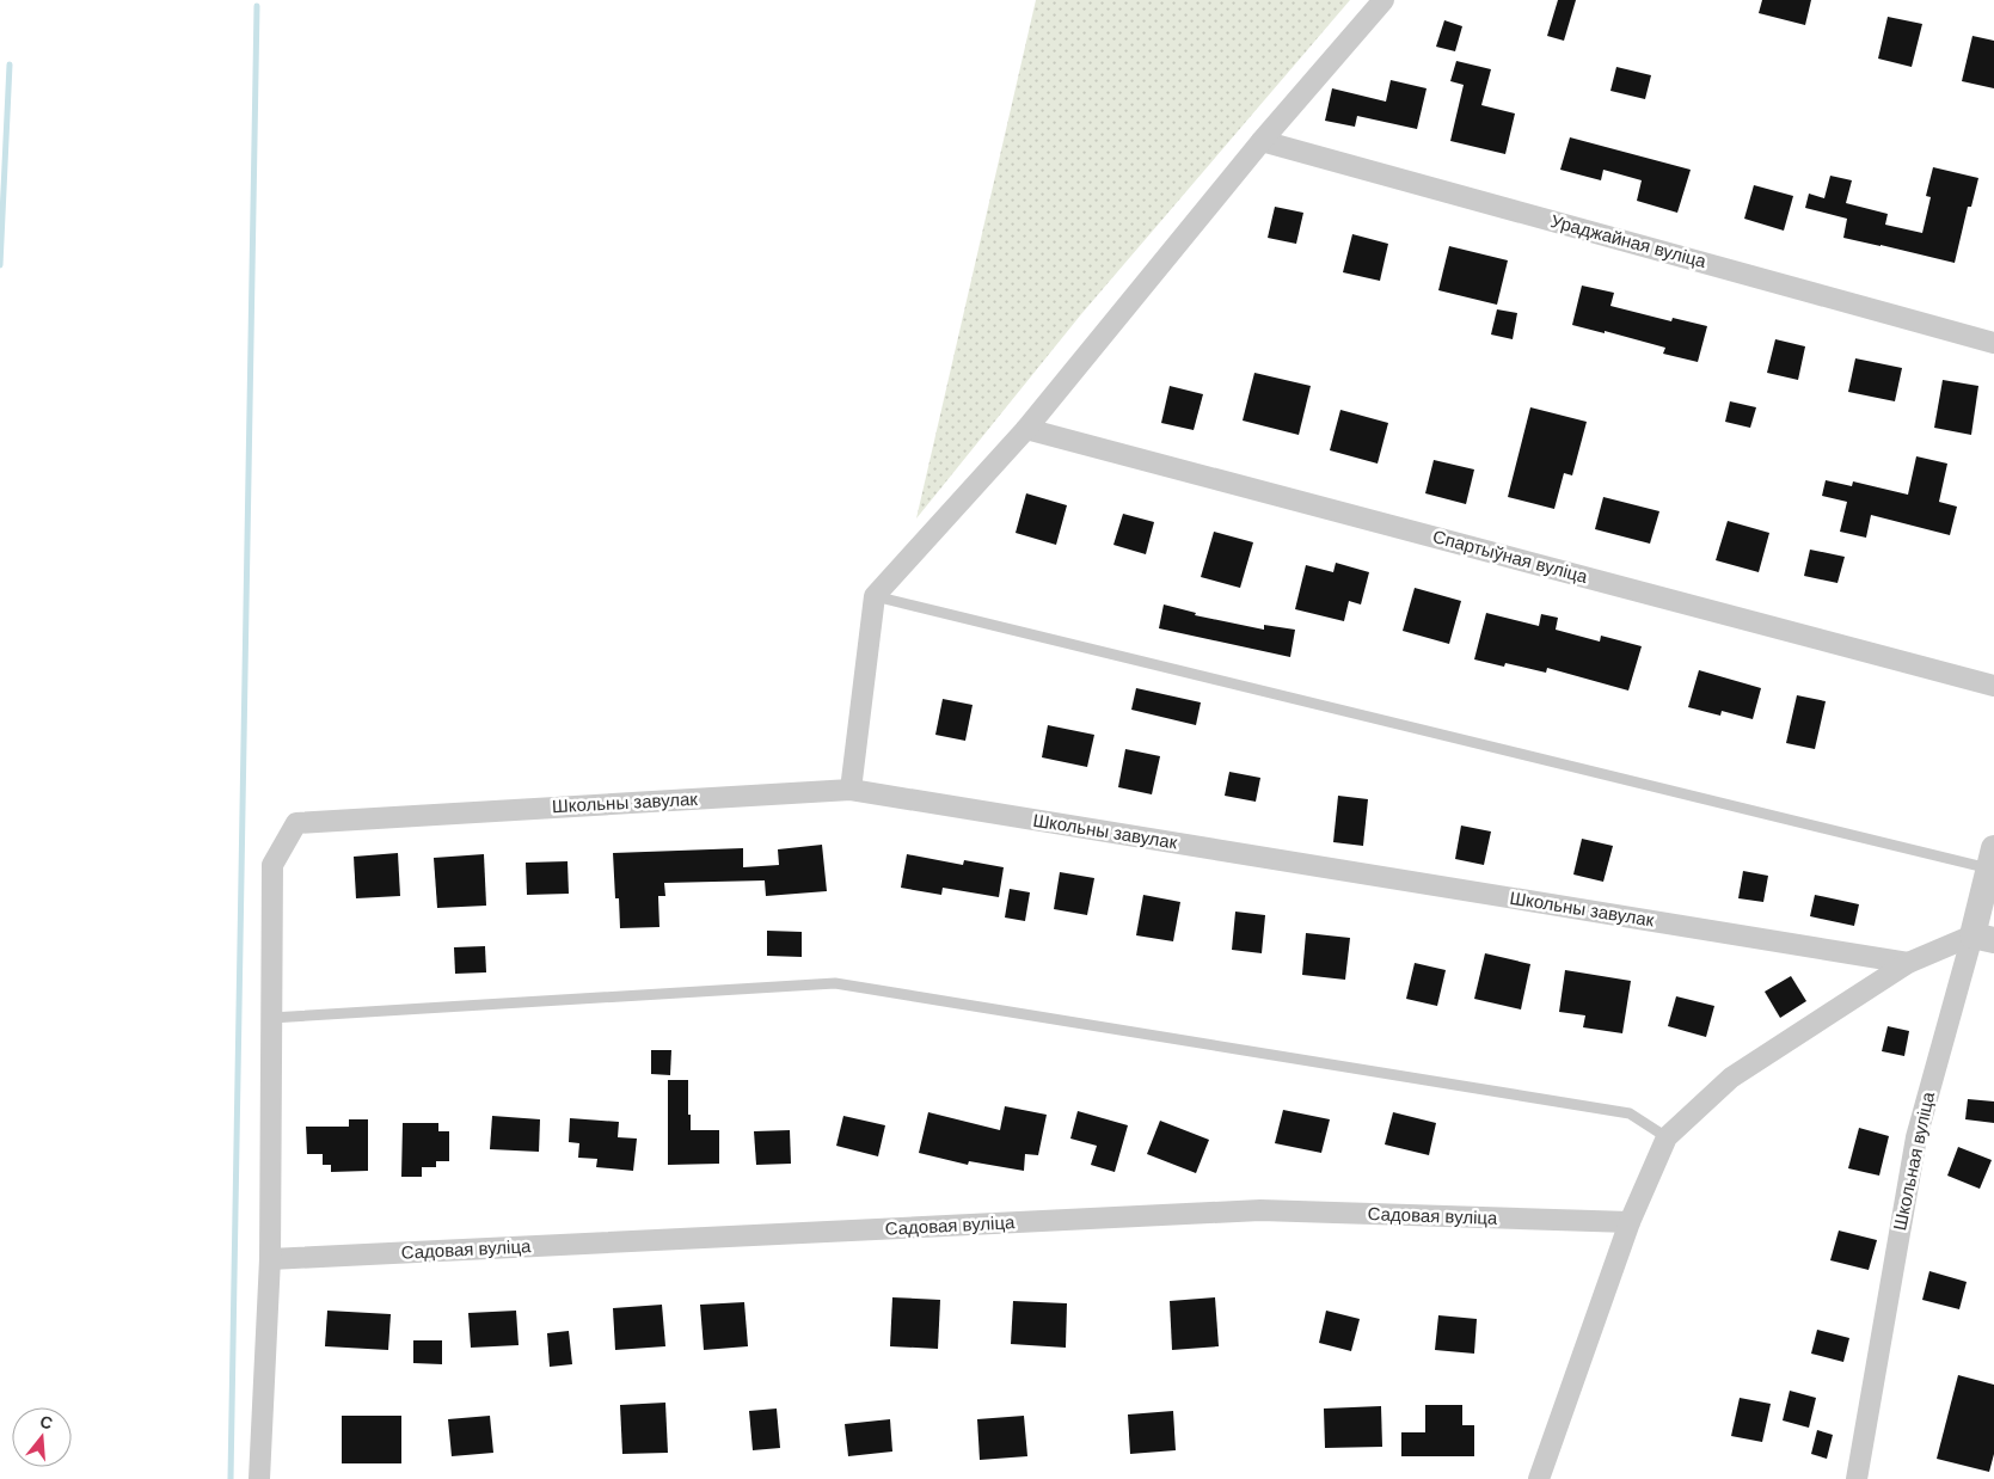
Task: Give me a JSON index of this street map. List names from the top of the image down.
{
  "streets": {
    "street": [
      "Ураджайная вуліца",
      "Спартыўная вуліца",
      "Школьны завулак",
      "Школьная вуліца",
      "Садовая вуліца"
    ]
  },
  "north": "top"
}
